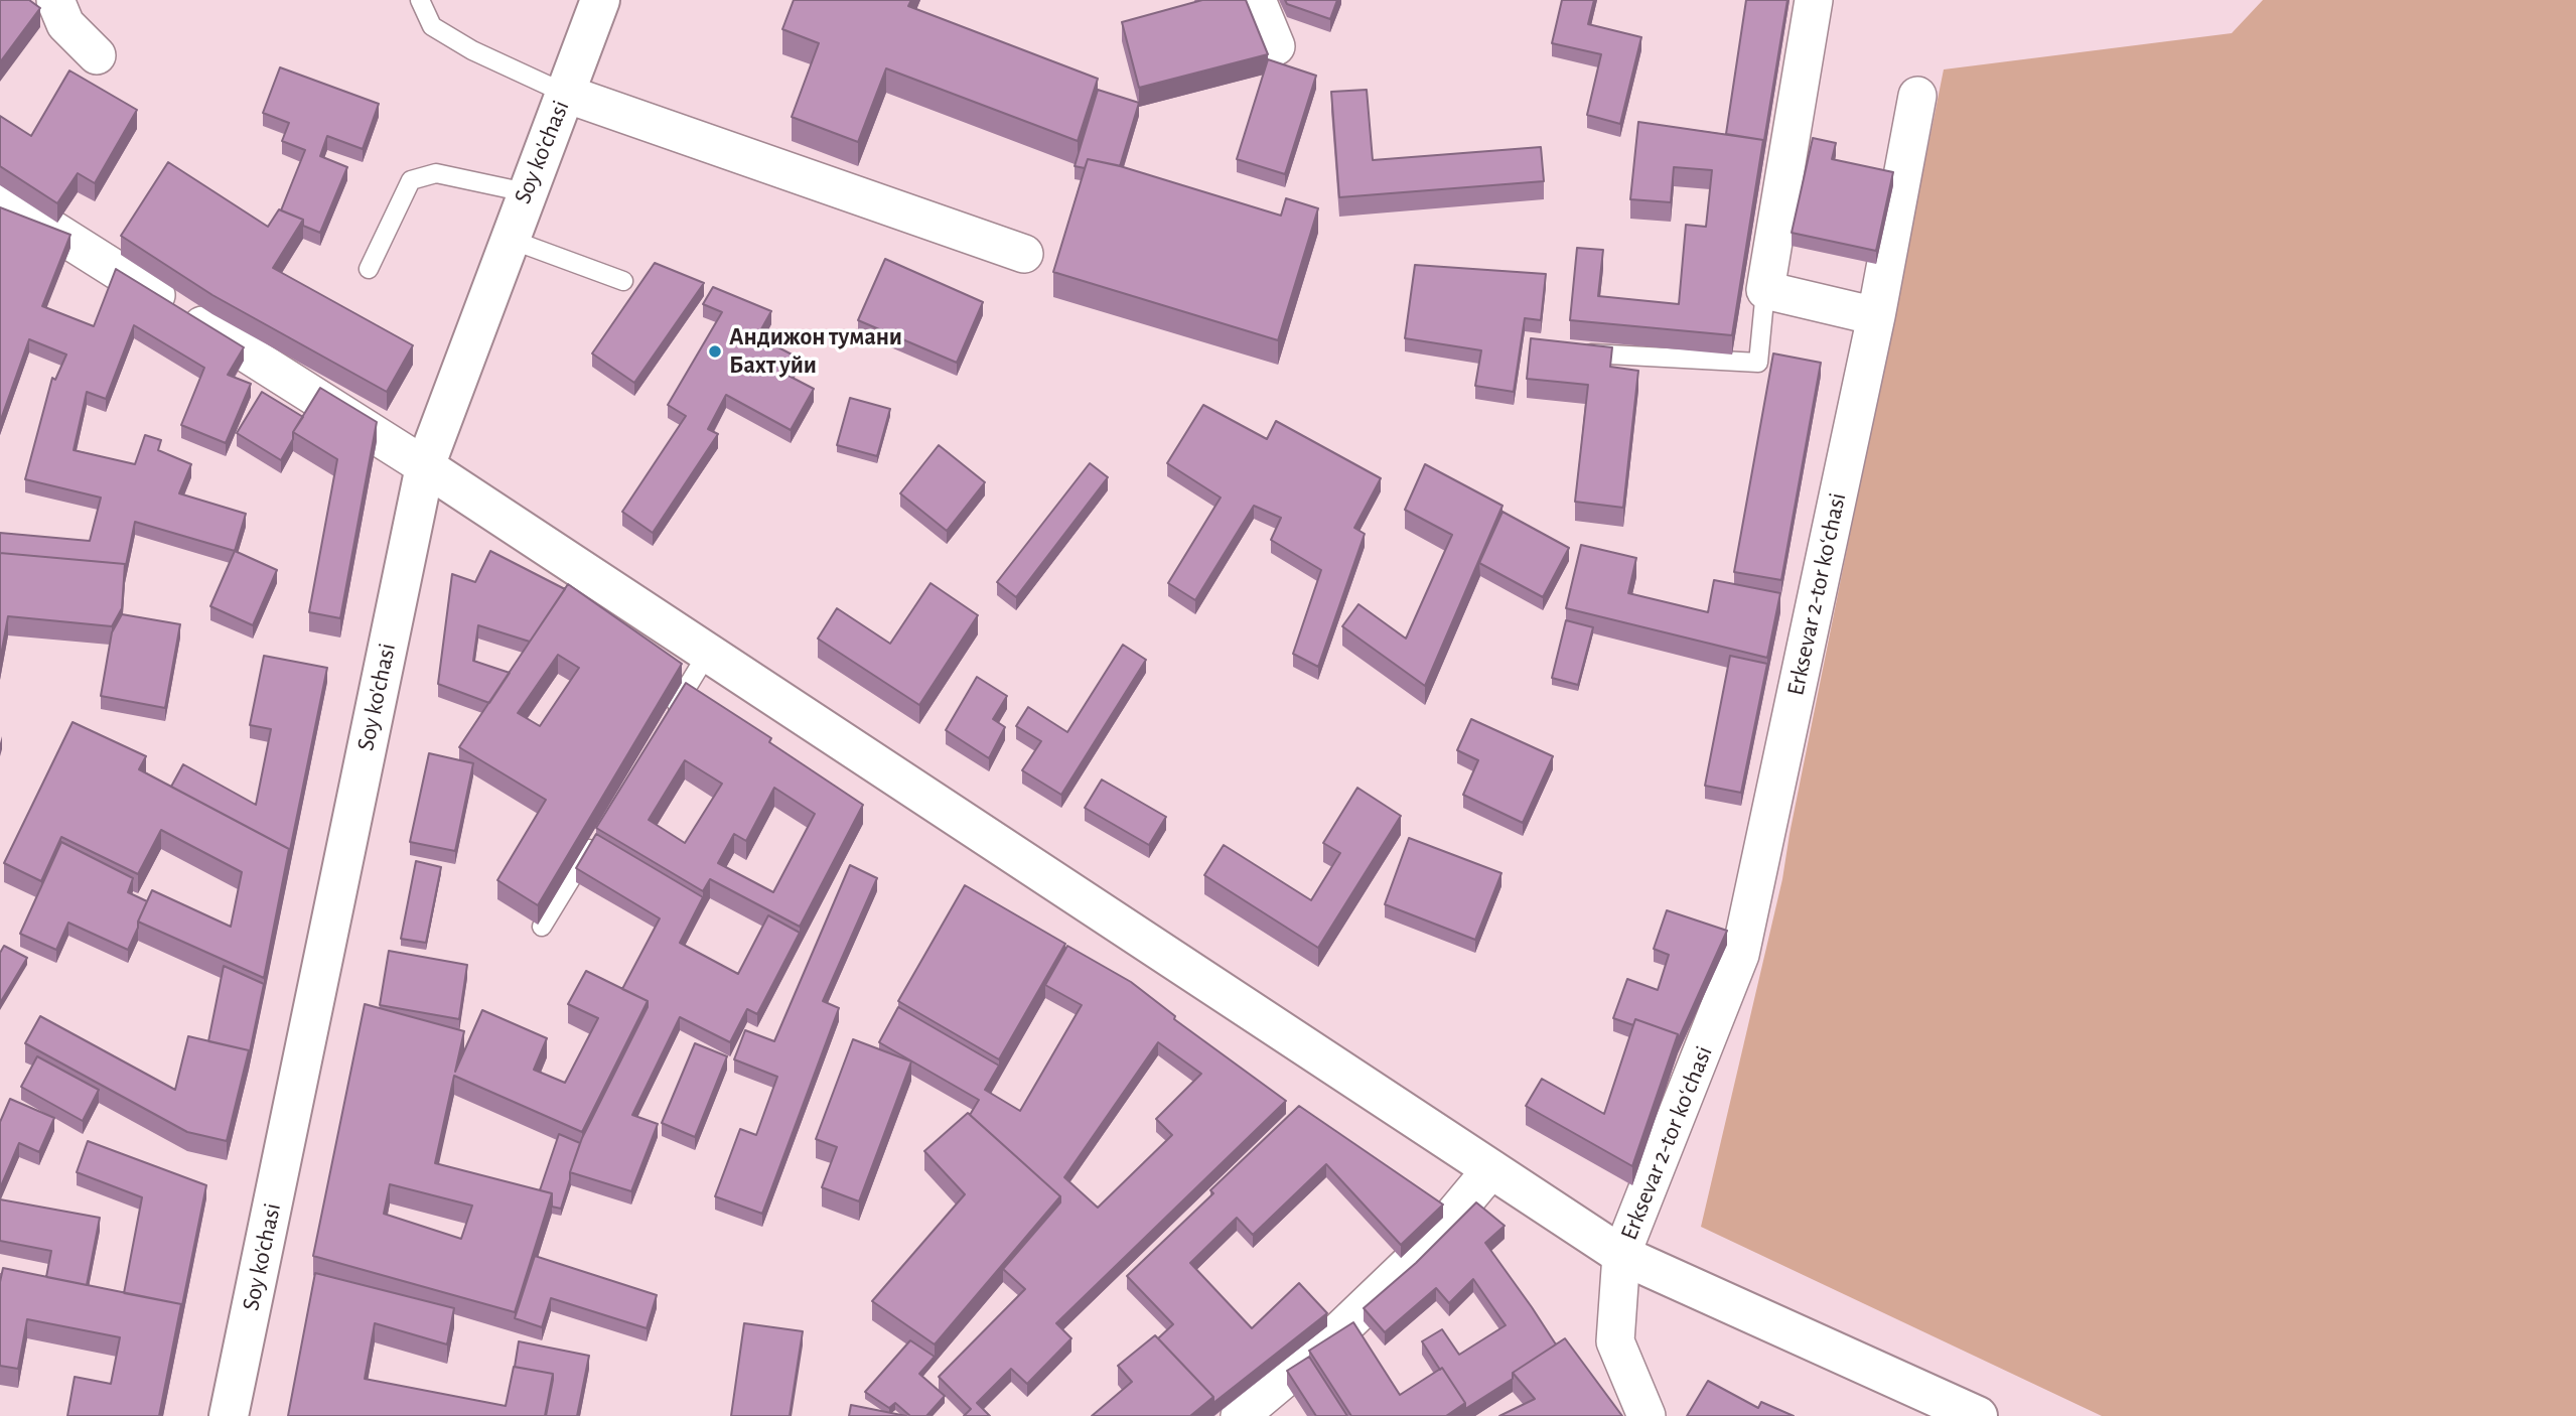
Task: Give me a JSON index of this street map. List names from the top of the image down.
{
  "streets": {
    "main road": ["Soy ko'chasi"],
    "street": ["Erksevar 2-tor koʻchasi"]
  },
  "places": ["Андижон тумани Бахт уйи"]
}
